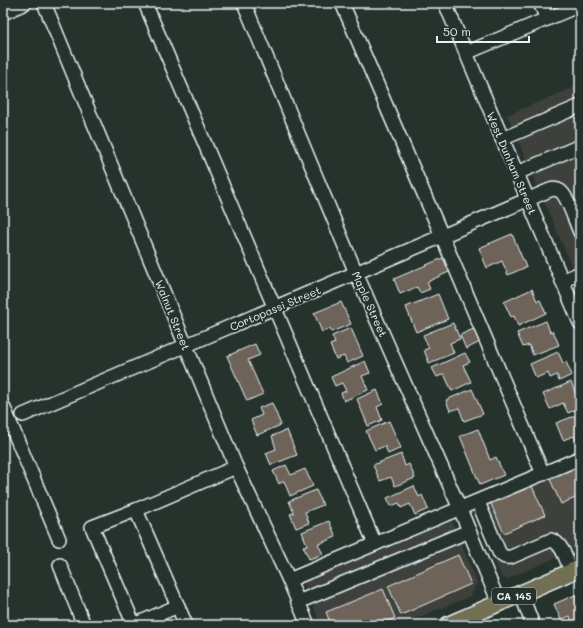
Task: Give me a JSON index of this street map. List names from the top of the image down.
{
  "streets": {
    "main road": ["CA 145"],
    "street": [
      "West Dunham Street",
      "Maple Street",
      "Cortopassi Street",
      "Walnut Street"
    ]
  },
  "crossings": [
    ["West Dunham Street", "Cortopassi Street"],
    ["Maple Street", "Cortopassi Street"],
    ["Maple Street", "CA 145"],
    ["Cortopassi Street", "Walnut Street"]
  ],
  "scale_bar": "50 m"
}
